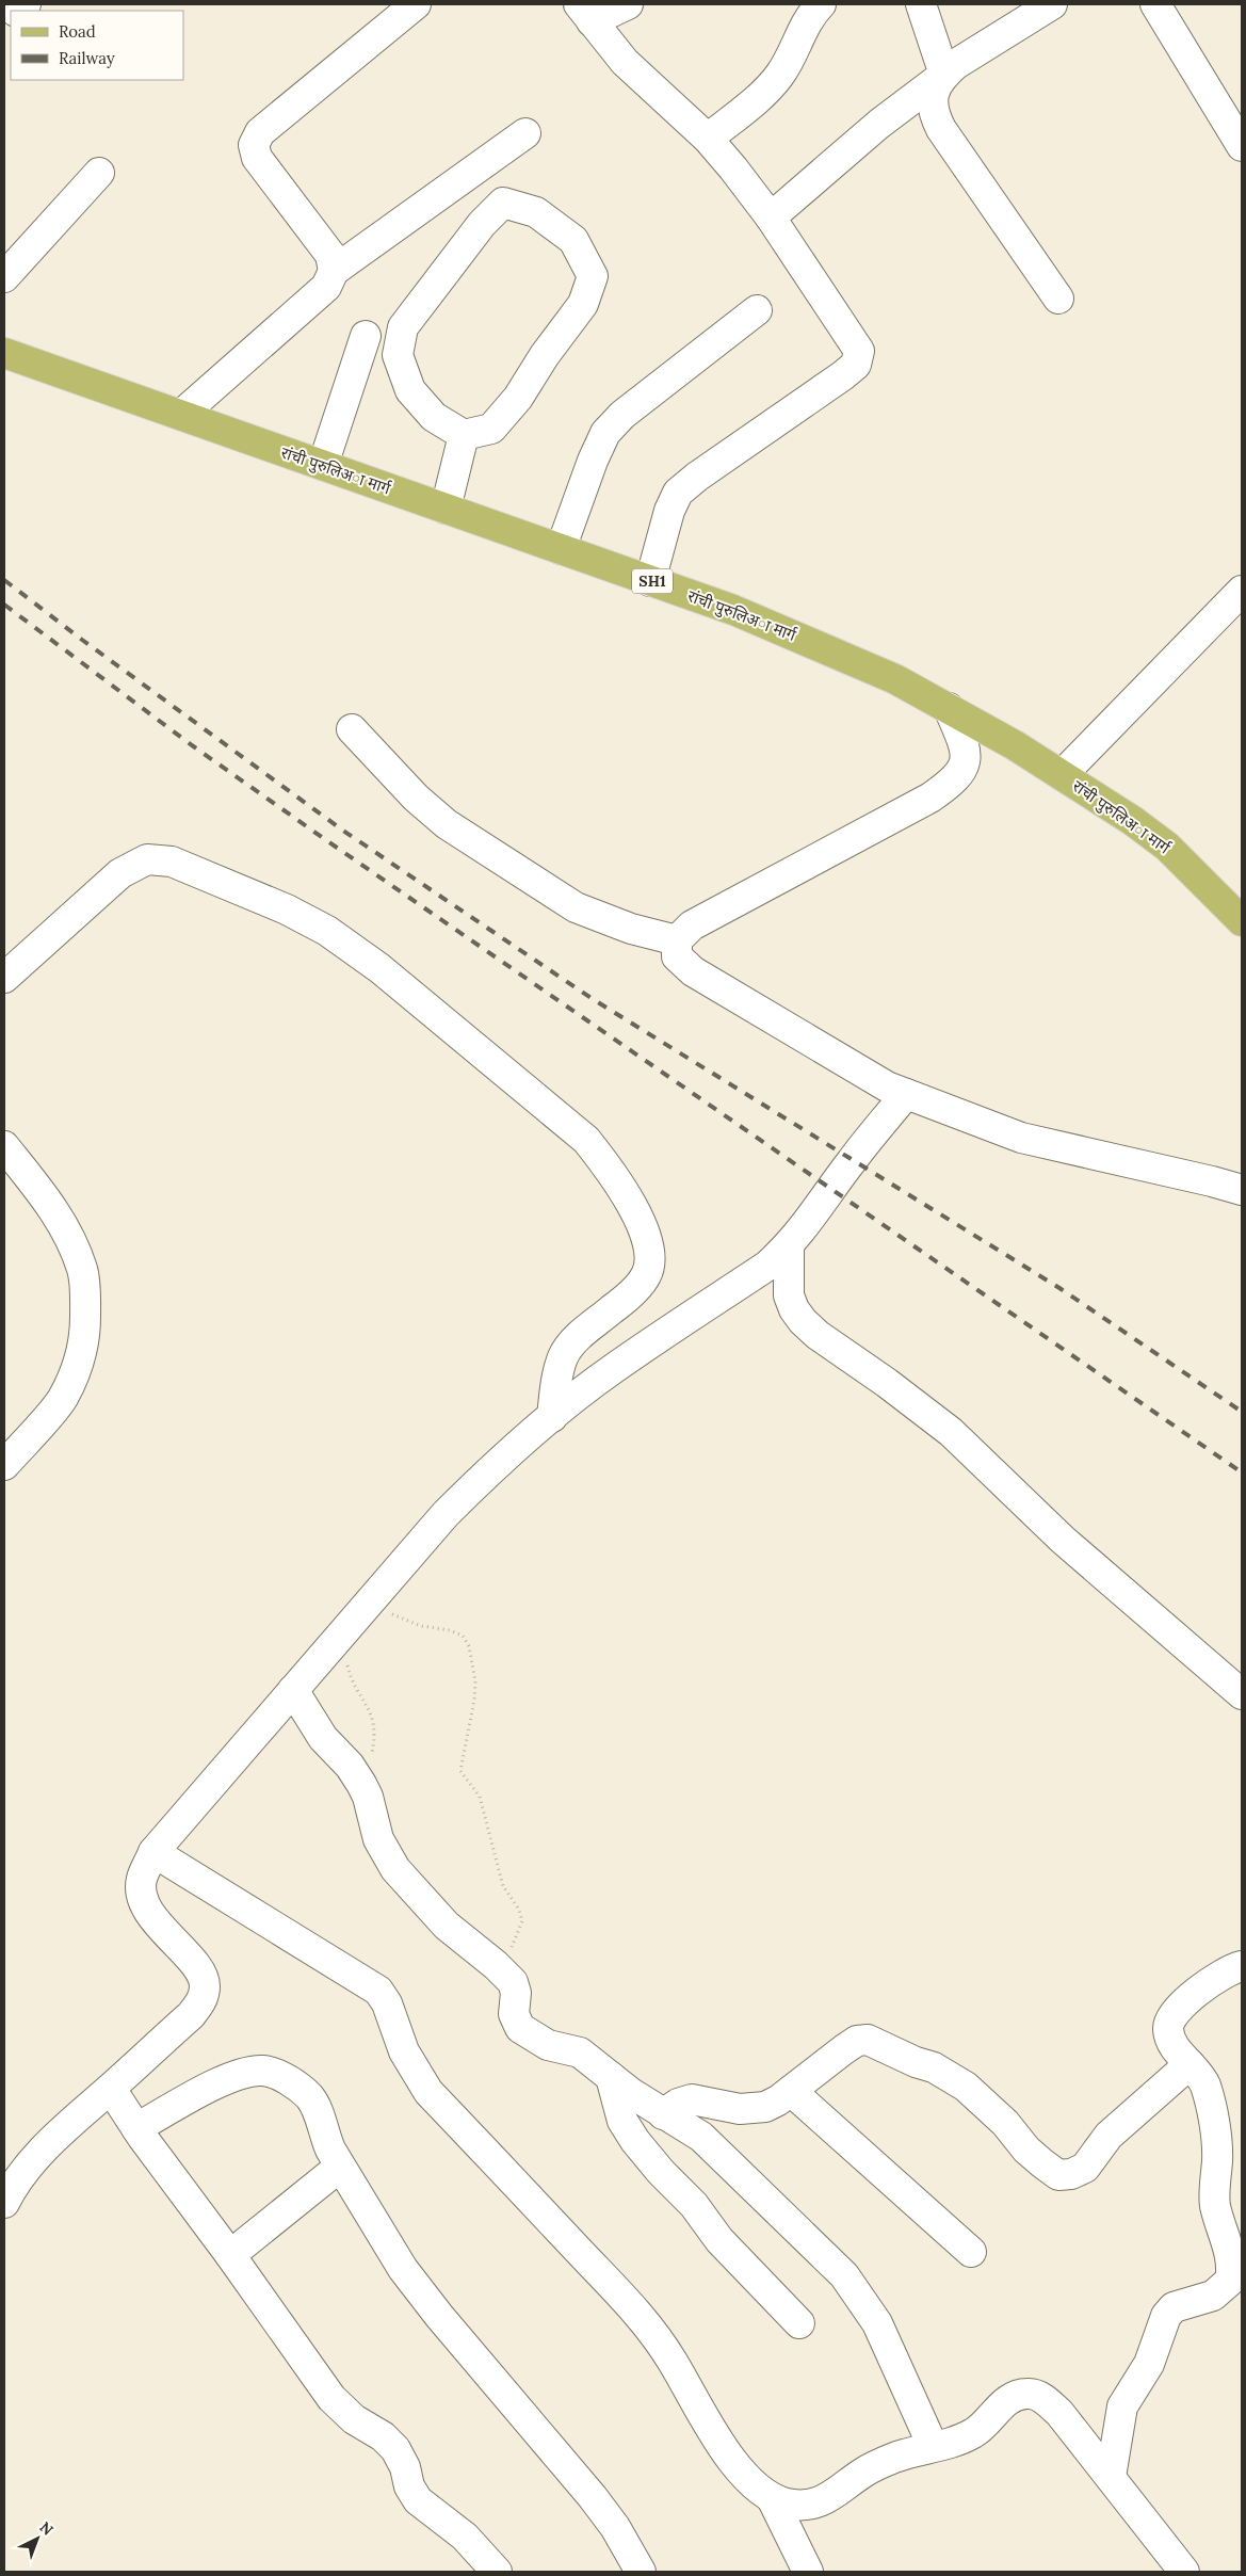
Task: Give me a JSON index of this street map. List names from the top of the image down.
{
  "streets": {
    "main road": ["रांची पुरुलिअा मार्ग", "SH1"]
  },
  "legend": ["Road", "Railway"],
  "north": "top right"
}
